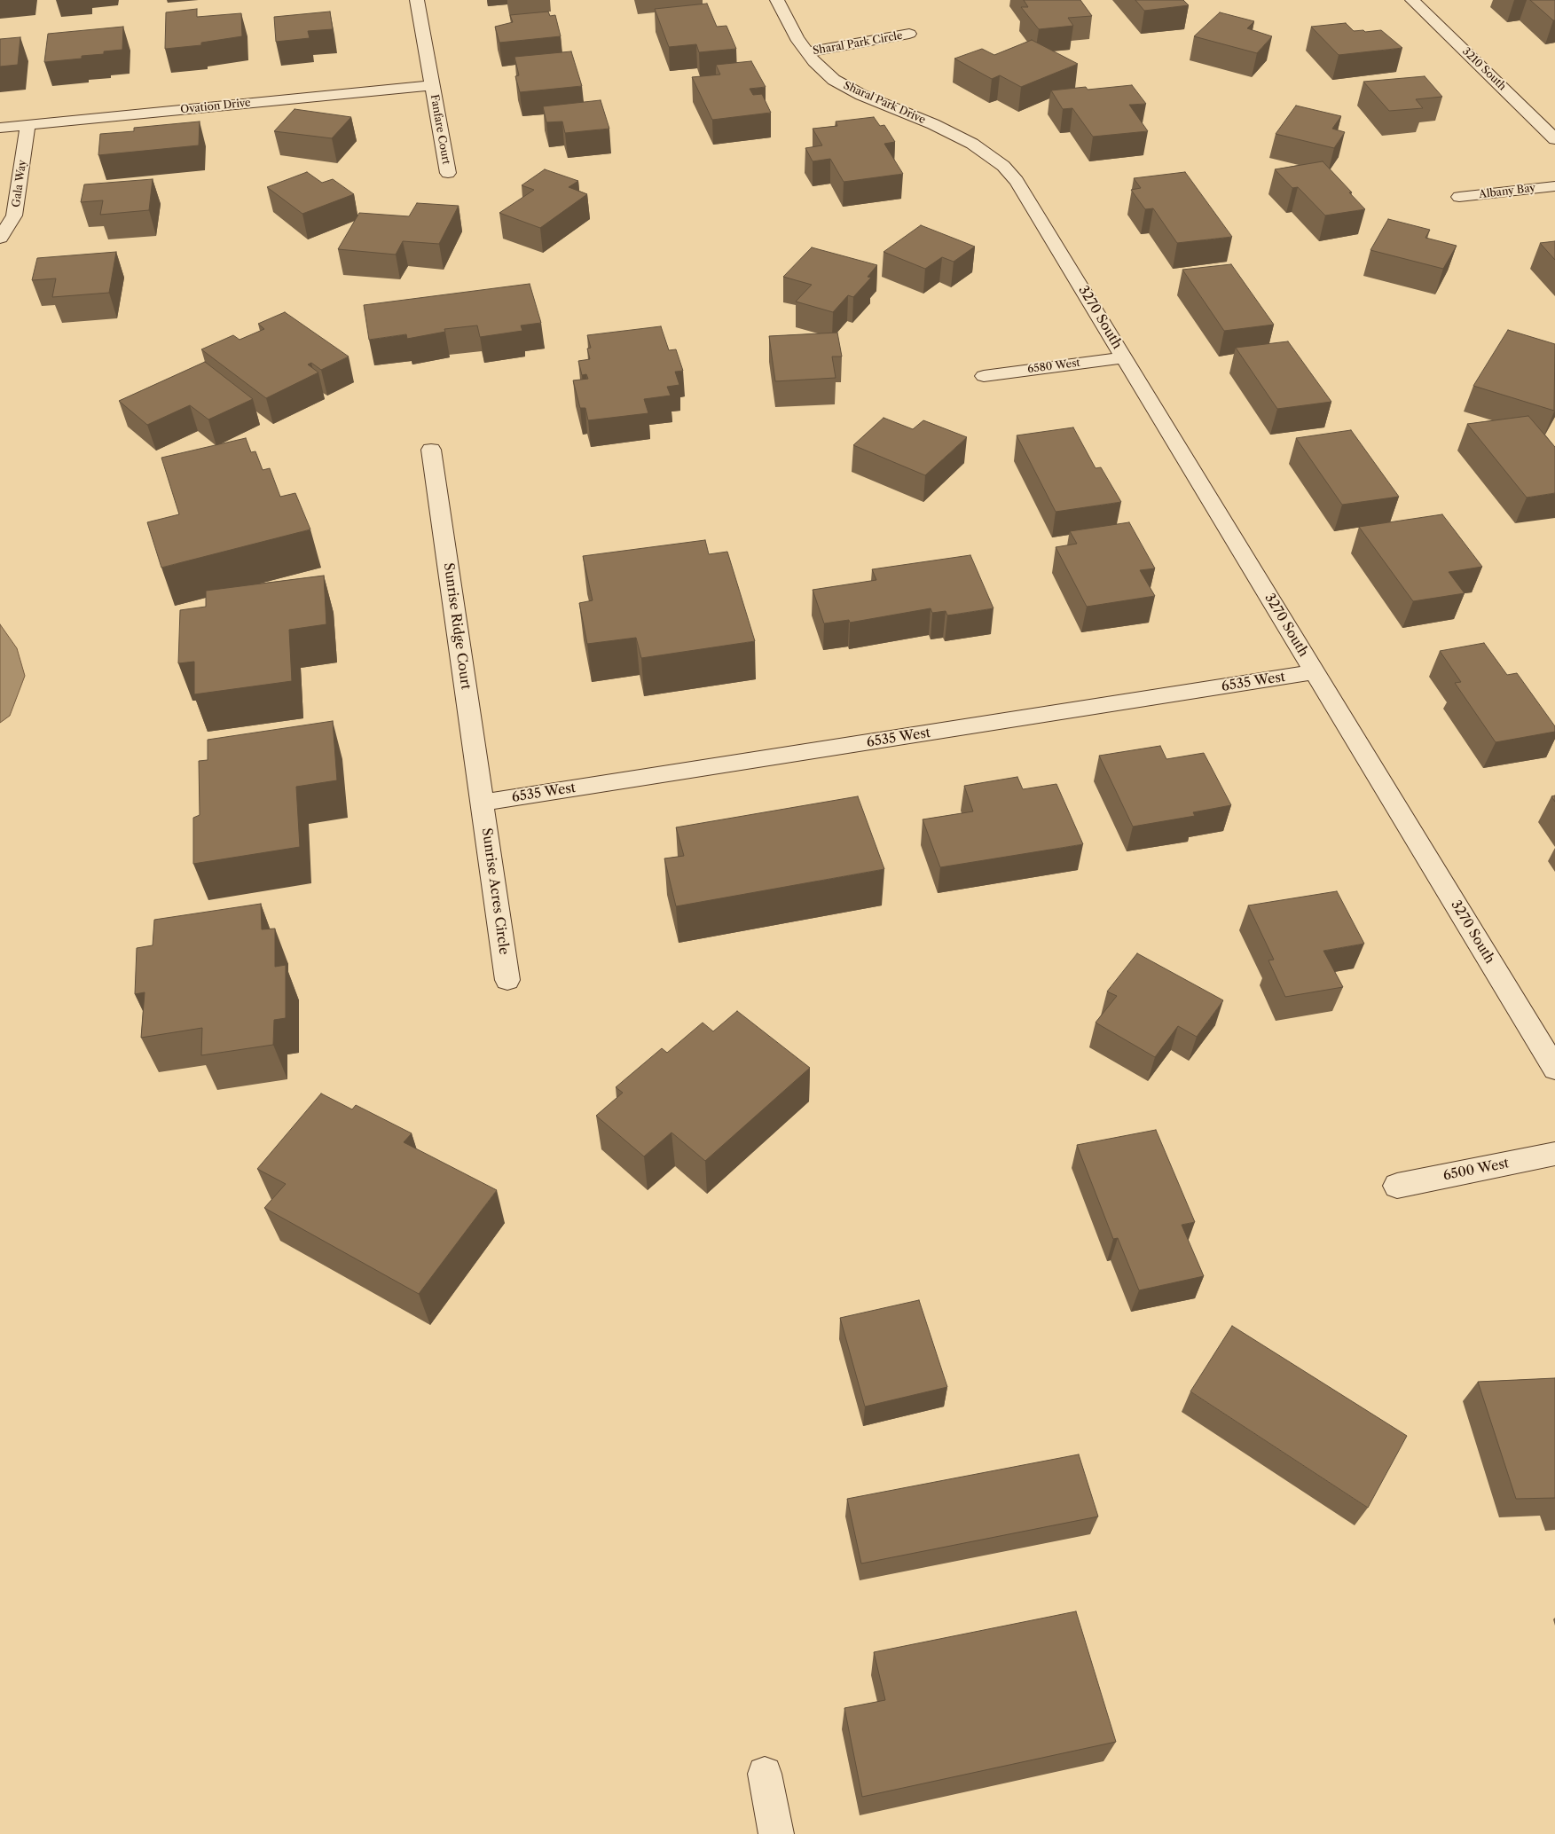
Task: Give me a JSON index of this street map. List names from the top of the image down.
{
  "streets": {
    "street": [
      "Sharal Park Circle",
      "3210 South",
      "Sharal Park Drive",
      "Ovation Drive",
      "Fanfare Court",
      "Gala Way",
      "Albany Bay",
      "3270 South",
      "6580 West",
      "Sunrise Ridge Court",
      "6535 West",
      "Sunrise Acres Circle",
      "6500 West"
    ]
  },
  "crossings": [
    ["Sharal Park Circle", "Sharal Park Drive"],
    ["Sharal Park Drive", "3270 South"],
    ["Ovation Drive", "Fanfare Court"],
    ["Ovation Drive", "Gala Way"],
    ["3270 South", "6580 West"],
    ["3270 South", "6535 West"],
    ["Sunrise Ridge Court", "6535 West"],
    ["Sunrise Ridge Court", "Sunrise Acres Circle"],
    ["6535 West", "Sunrise Acres Circle"]
  ]
}
